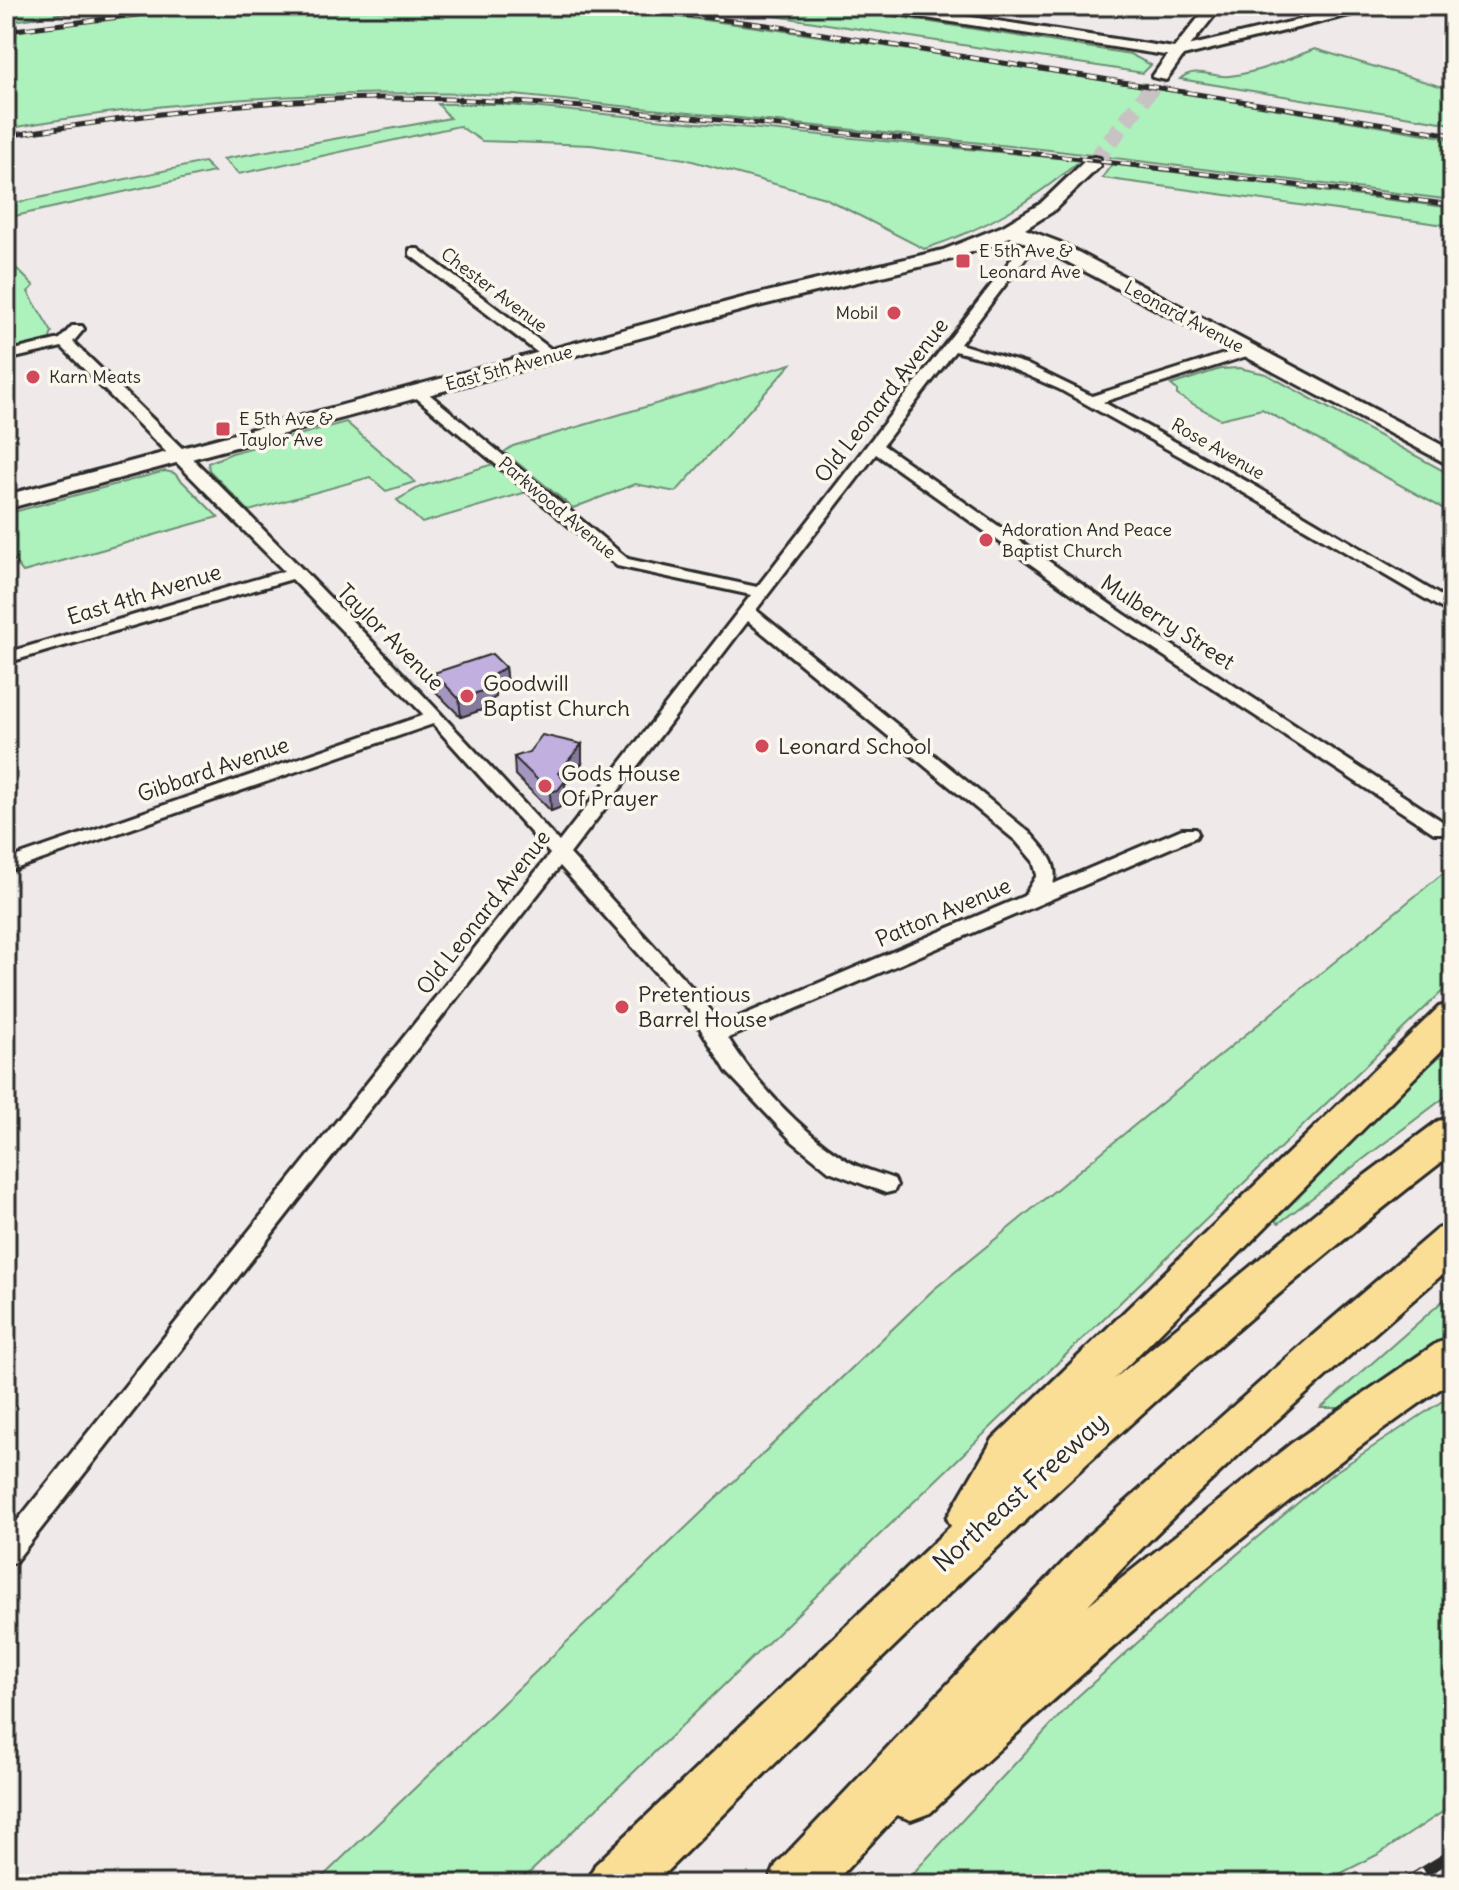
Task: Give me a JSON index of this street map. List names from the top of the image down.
{
  "streets": {
    "highway": ["Northeast Freeway"],
    "main road": ["Leonard Avenue", "East 5th Avenue"],
    "street": [
      "Chester Avenue",
      "Old Leonard Avenue",
      "Rose Avenue",
      "Parkwood Avenue",
      "East 4th Avenue",
      "Mulberry Street",
      "Taylor Avenue",
      "Gibbard Avenue",
      "Patton Avenue"
    ]
  },
  "crossings": [
    ["Chester Avenue", "East 5th Avenue"],
    ["Leonard Avenue", "East 5th Avenue"],
    ["East 5th Avenue", "Parkwood Avenue"],
    ["East 5th Avenue", "Taylor Avenue"],
    ["Old Leonard Avenue", "Rose Avenue"],
    ["Old Leonard Avenue", "Parkwood Avenue"],
    ["Old Leonard Avenue", "Mulberry Street"],
    ["Old Leonard Avenue", "Taylor Avenue"],
    ["East 4th Avenue", "Taylor Avenue"],
    ["Taylor Avenue", "Gibbard Avenue"],
    ["Taylor Avenue", "Patton Avenue"]
  ],
  "places": {
    "transit": ["E 5th Ave & Leonard Ave", "E 5th Ave & Taylor Ave"],
    "other": [
      "Mobil",
      "Karn Meats",
      "Adoration And Peace Baptist Church",
      "Goodwill Baptist Church",
      "Leonard School",
      "Gods House Of Prayer",
      "Pretentious Barrel House"
    ]
  }
}
